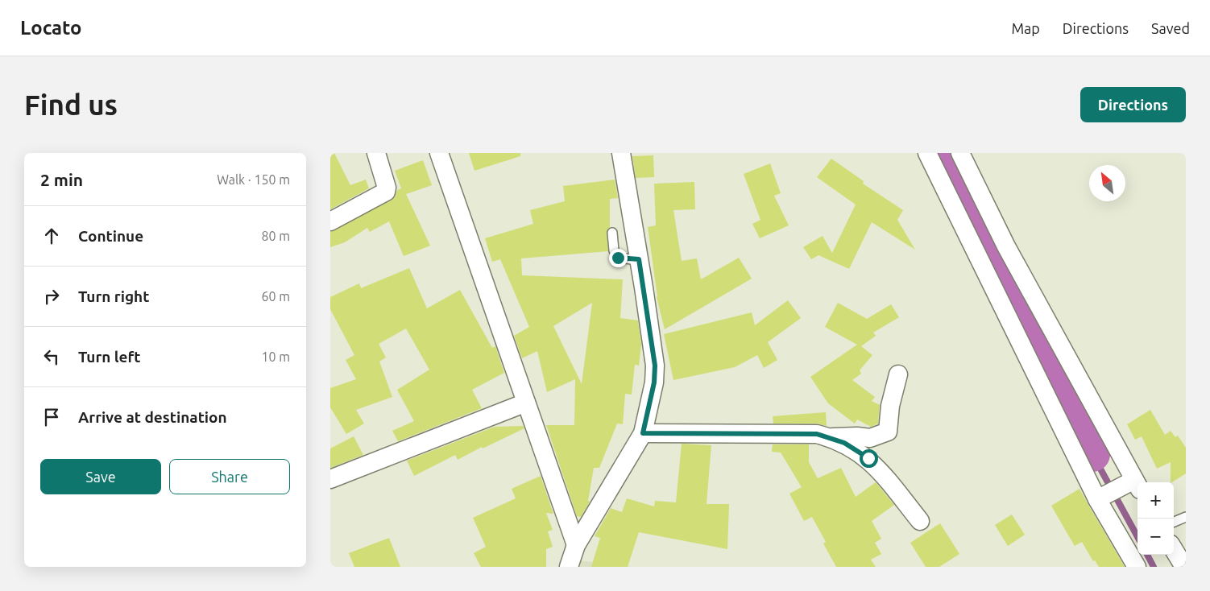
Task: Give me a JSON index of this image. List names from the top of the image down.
{
  "north": "top left",
  "page": {
    "header": "Locato",
    "nav": ["Map", "Directions", "Saved"],
    "buttons": [
      "Directions",
      ["Save", "Share"]
    ],
    "title": "Find us",
    "heading": ["2 min", "Walk · 150 m"],
    "list": [
      ["Continue", "80 m"],
      ["Turn right", "60 m"],
      ["Turn left", "10 m"],
      "Arrive at destination"
    ],
    "map_buttons": ["+", "−"]
  }
}
